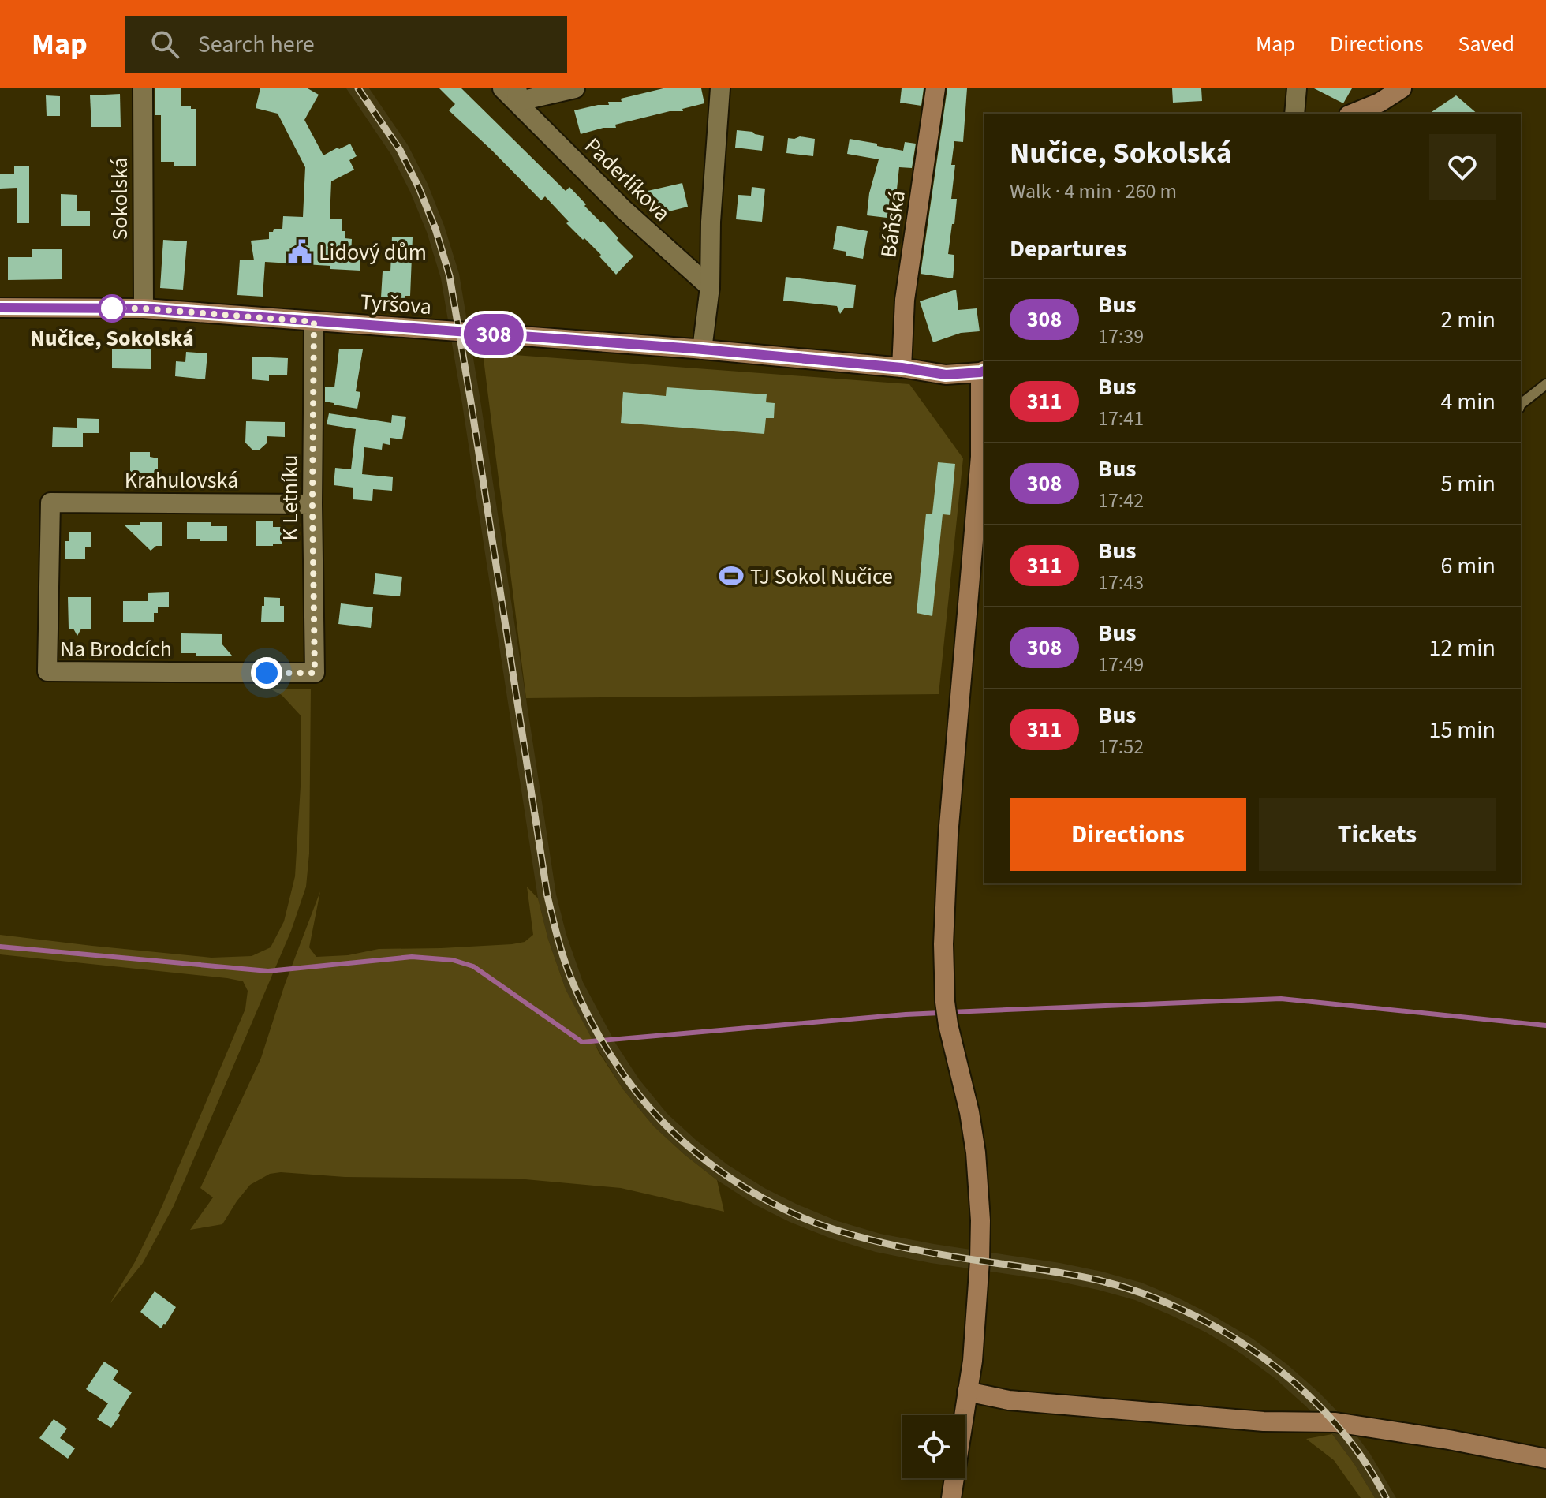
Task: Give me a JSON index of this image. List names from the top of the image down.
{
  "streets": {
    "street": [
      "Paderlíkova",
      "Sokolská",
      "Báňská",
      "Tyršova",
      "Krahulovská",
      "K Letníku",
      "Na Brodcích"
    ]
  },
  "crossings": [
    ["Sokolská", "Tyršova"],
    ["Báňská", "Tyršova"],
    ["Tyršova", "K Letníku"],
    ["Krahulovská", "K Letníku"],
    ["Krahulovská", "Na Brodcích"],
    ["K Letníku", "Na Brodcích"]
  ],
  "places": {
    "public building": ["Lidový dům"],
    "other": ["Nučice, Sokolská"],
    "sports": ["TJ Sokol Nučice"]
  },
  "lines": ["bus line 308"],
  "page": {
    "header": "Map",
    "search": "Search here",
    "nav": ["Map", "Directions", "Saved"],
    "on_map": "308",
    "heading": [
      ["Nučice, Sokolská", "Walk · 4 min · 260 m"],
      "Departures"
    ],
    "list": [
      {
        "mark": "308",
        "name": "Bus",
        "note": "17:39",
        "value": "2 min"
      },
      {
        "mark": "311",
        "name": "Bus",
        "note": "17:41",
        "value": "4 min"
      },
      {
        "mark": "308",
        "name": "Bus",
        "note": "17:42",
        "value": "5 min"
      },
      {
        "mark": "311",
        "name": "Bus",
        "note": "17:43",
        "value": "6 min"
      },
      {
        "mark": "308",
        "name": "Bus",
        "note": "17:49",
        "value": "12 min"
      },
      {
        "mark": "311",
        "name": "Bus",
        "note": "17:52",
        "value": "15 min"
      }
    ],
    "buttons": ["Directions", "Tickets"]
  }
}
